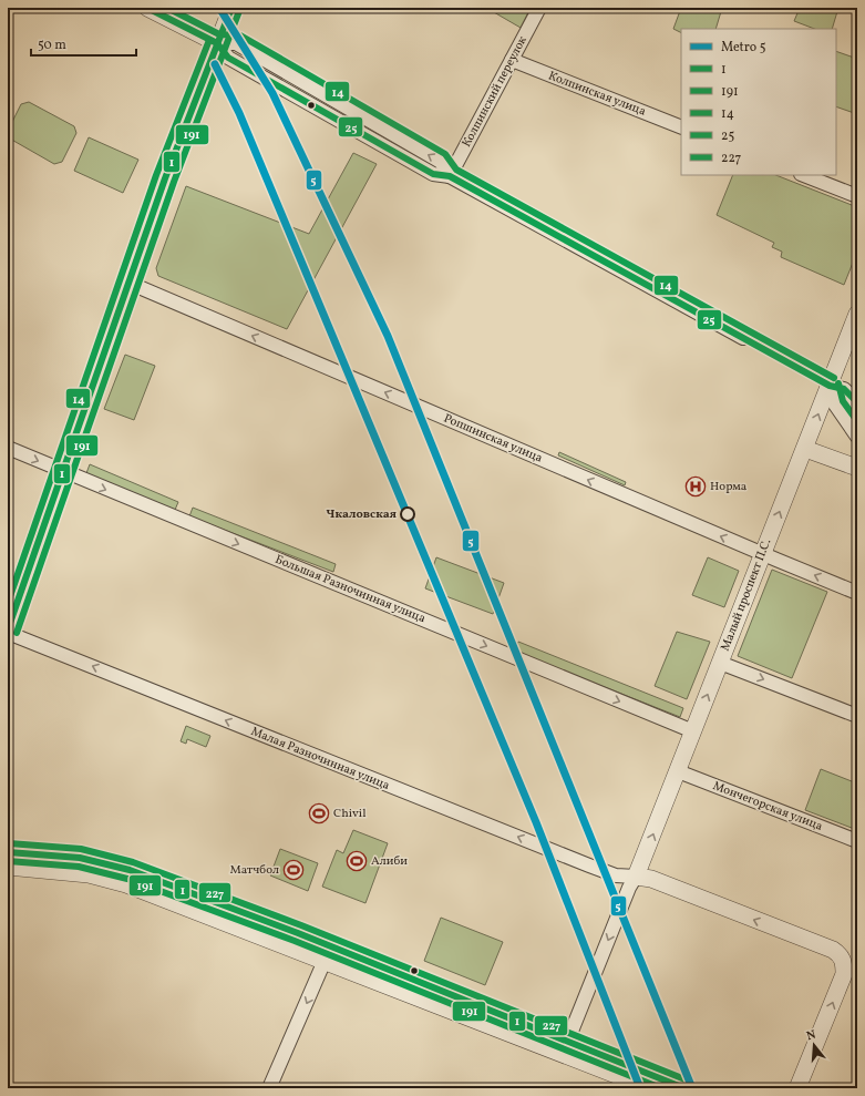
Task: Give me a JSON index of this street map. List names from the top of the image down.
{
  "streets": {
    "street": [
      "Колпинский переулок",
      "Колпинская улица",
      "Ропшинская улица",
      "Большая Разночинная улица",
      "Малый проспект П.С.",
      "Малая Разночинная улица",
      "Мончегорская улица"
    ]
  },
  "crossings": [
    ["Колпинский переулок", "Колпинская улица"],
    ["Ропшинская улица", "Малый проспект П.С."],
    ["Большая Разночинная улица", "Малый проспект П.С."],
    ["Малый проспект П.С.", "Малая Разночинная улица"],
    ["Малый проспект П.С.", "Мончегорская улица"]
  ],
  "one_way": ["Ропшинская улица", "Большая Разночинная улица", "Малая Разночинная улица"],
  "places": {
    "hospital": ["Норма"],
    "other": ["Чкаловская"],
    "sports": ["Chivil", "Алиби", "Матчбол"]
  },
  "lines": [
    "metro line 5",
    "transit line 1",
    "transit line 14",
    "transit line 25",
    "transit line 191",
    "transit line 227"
  ],
  "legend": [
    "Metro 5",
    "1",
    "191",
    "14",
    "25",
    "227"
  ],
  "scale_bar": "50 m",
  "north": "top"
}
